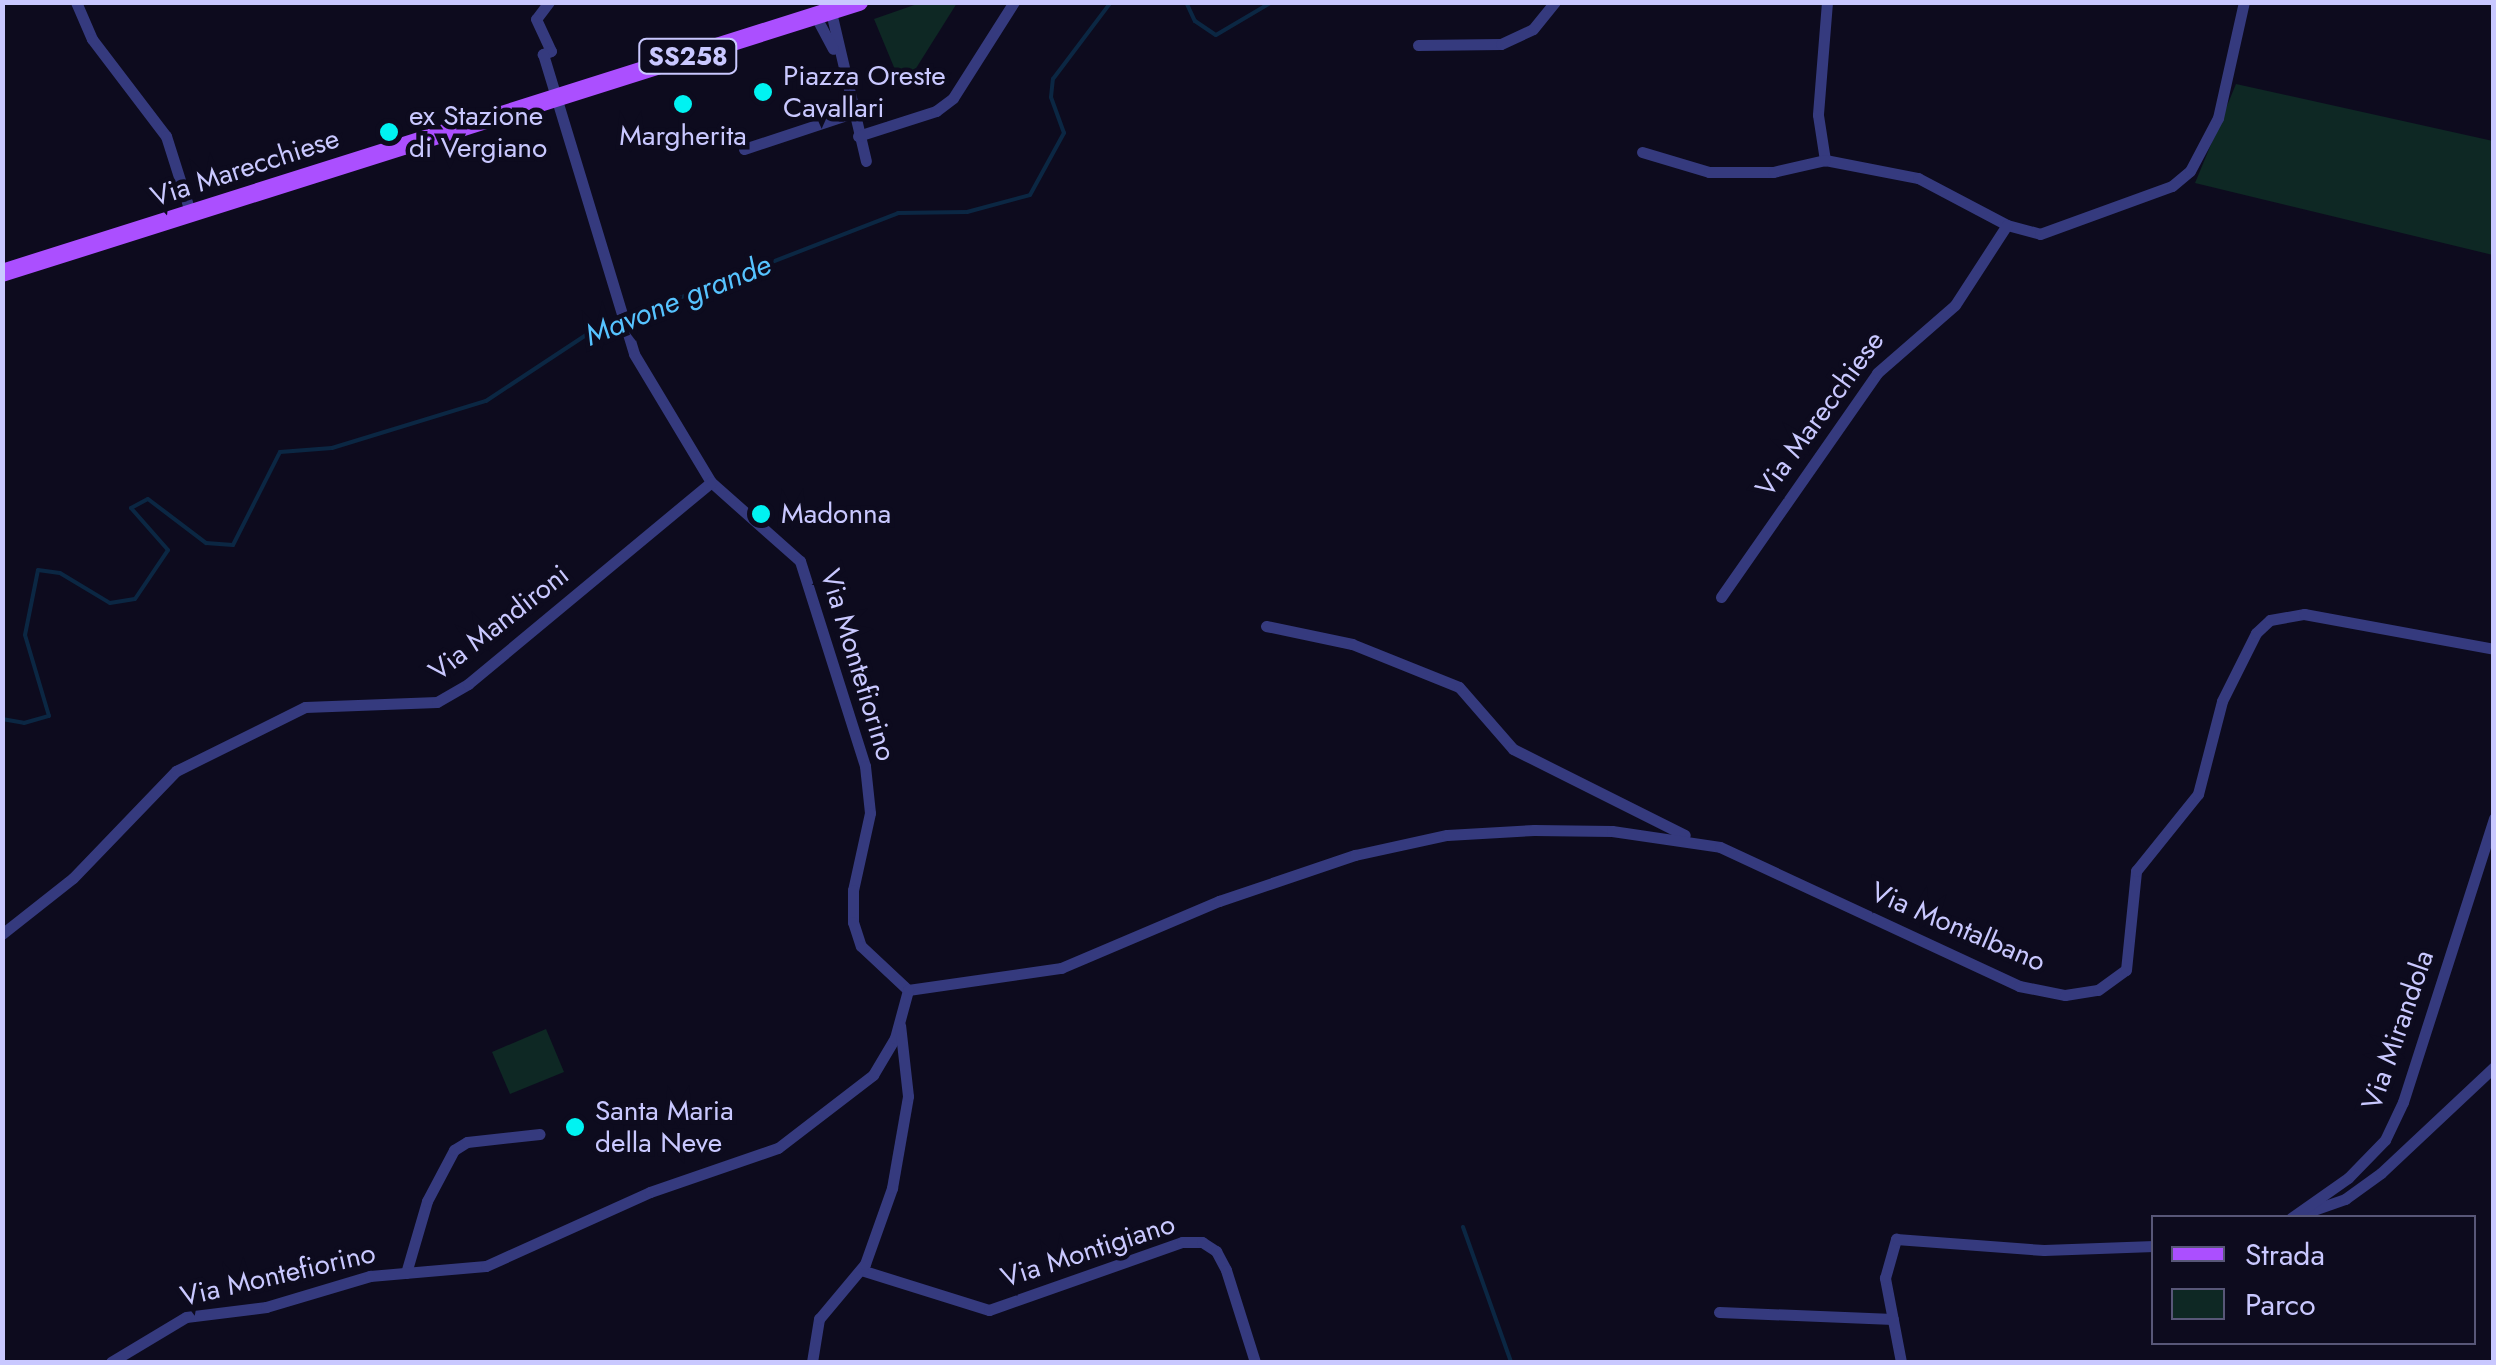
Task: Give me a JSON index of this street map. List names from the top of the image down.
{
  "streets": {
    "main road": ["SS258", "Via Marecchiese"],
    "street": [
      "Via Mandironi",
      "Via Montefiorino",
      "Via Montalbano",
      "Via Mirandola",
      "Via Montigiano"
    ]
  },
  "crossings": [
    ["Via Marecchiese", "Via Montefiorino"],
    ["Via Mandironi", "Via Montefiorino"],
    ["Via Montefiorino", "Via Montalbano"]
  ],
  "water": ["Mavone grande"],
  "places": [
    "Piazza Oreste Cavallari",
    "Margherita",
    "ex Stazione di Vergiano",
    "Madonna",
    "Santa Maria della Neve"
  ],
  "legend": ["Strada", "Parco"]
}
